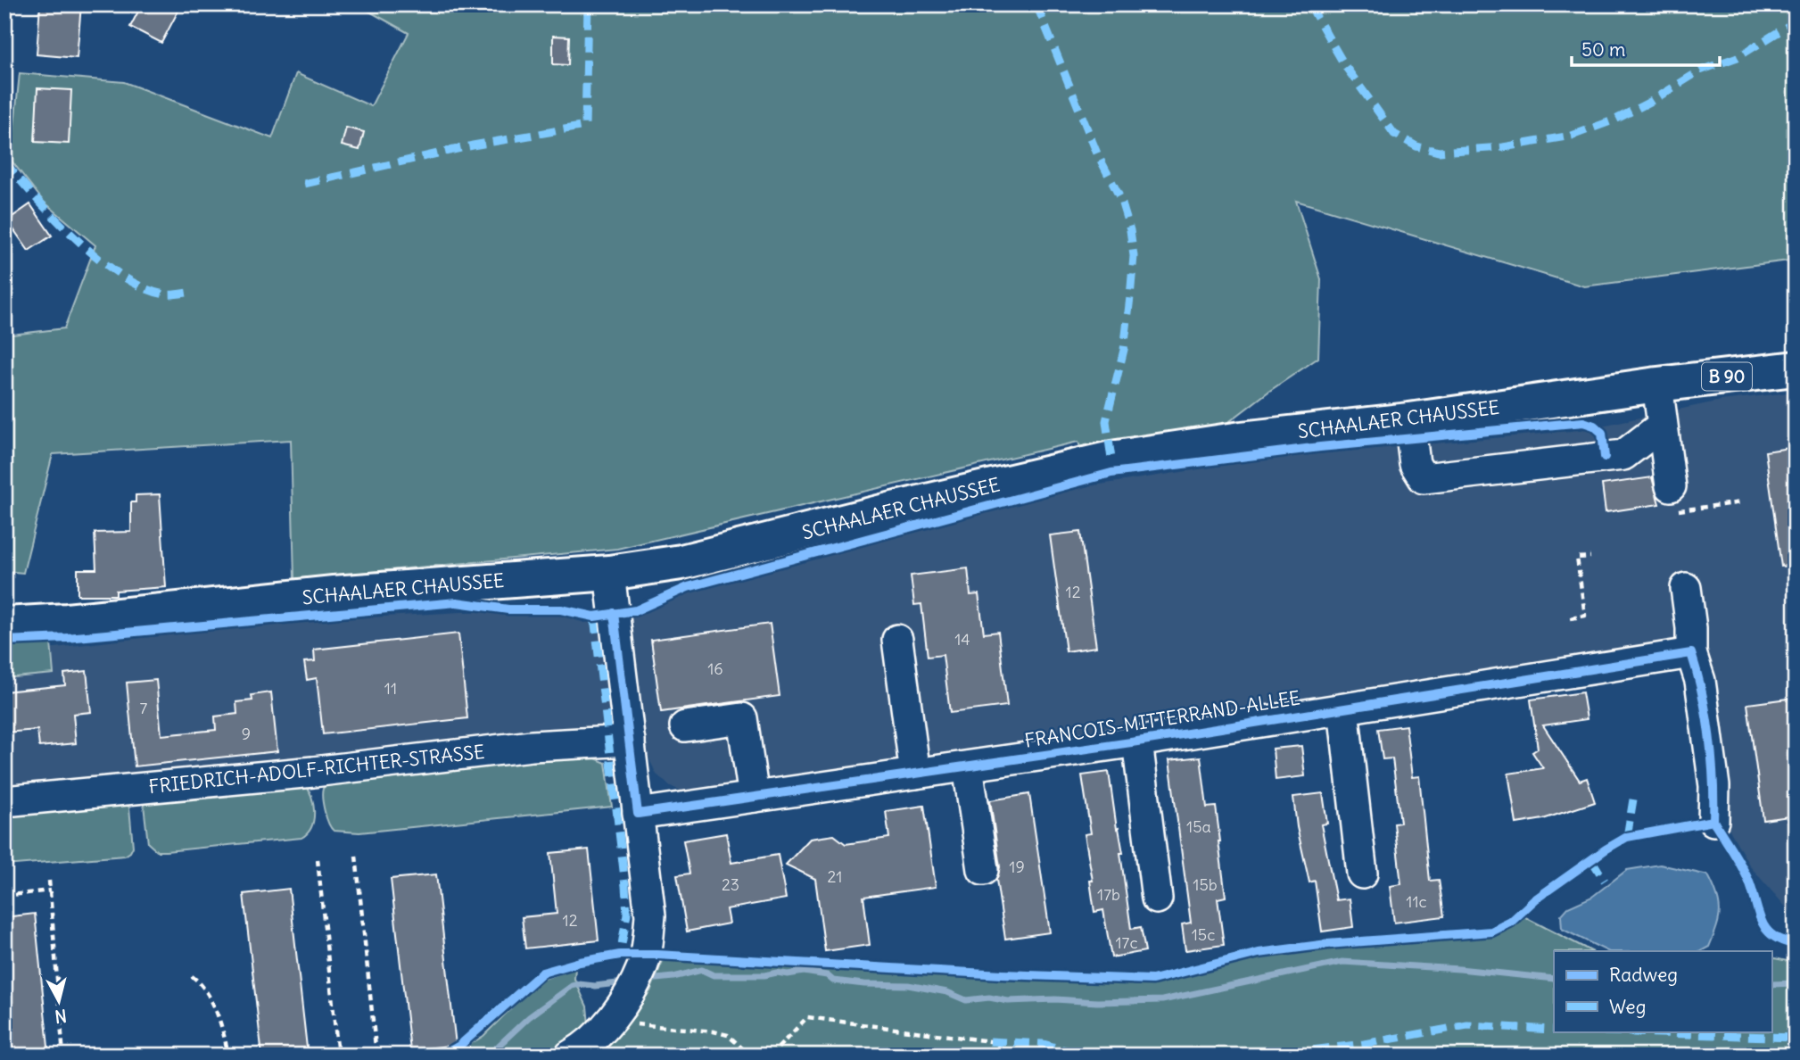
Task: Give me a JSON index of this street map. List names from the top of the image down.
{
  "streets": {
    "main road": ["B 90", "SCHAALAER CHAUSSEE"],
    "street": ["FRANCOIS-MITTERRAND-ALLEE", "FRIEDRICH-ADOLF-RICHTER-STRASSE"]
  },
  "house_numbers": [
    "12",
    "14",
    "16",
    "11",
    "7",
    "9",
    "15a",
    "19",
    "21",
    "23",
    "15b",
    "17b",
    "11c",
    "12",
    "15c",
    "17c"
  ],
  "legend": ["Radweg", "Weg"],
  "scale_bar": "50 m",
  "north": "bottom"
}
